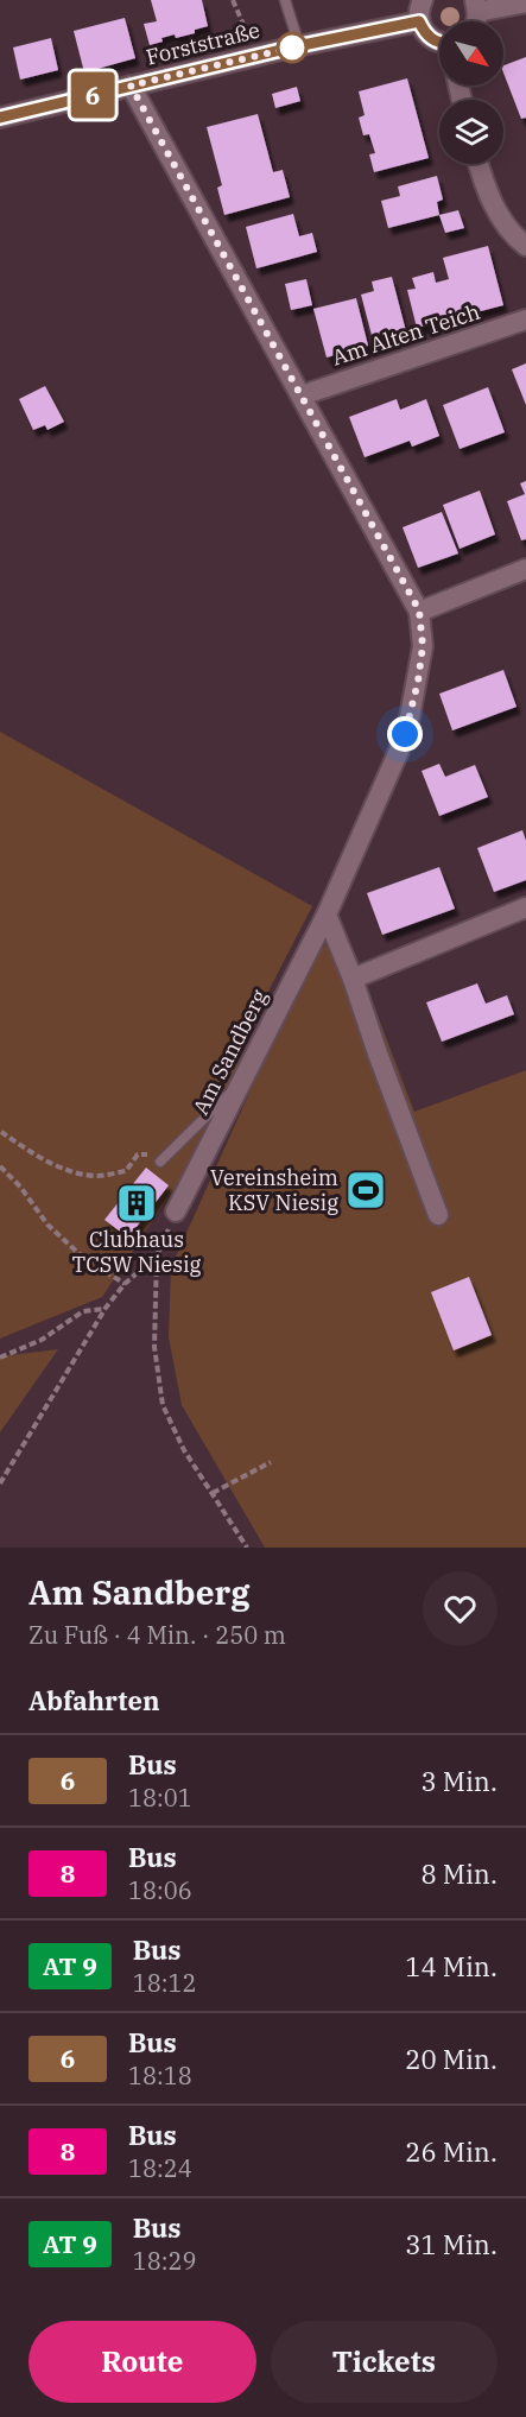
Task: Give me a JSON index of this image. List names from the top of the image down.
{
  "streets": {
    "street": ["Forststraße", "Am Alten Teich", "Am Sandberg"]
  },
  "crossings": [
    ["Forststraße", "Am Sandberg"],
    ["Am Alten Teich", "Am Sandberg"]
  ],
  "places": {
    "sports": ["Vereinsheim KSV Niesig"],
    "building": ["Clubhaus TCSW Niesig"]
  },
  "lines": ["bus line 6"],
  "north": "bottom right",
  "page": {
    "on_map": "6",
    "heading": [
      ["Am Sandberg", "Zu Fuß · 4 Min. · 250 m"],
      "Abfahrten"
    ],
    "list": [
      {
        "mark": "6",
        "name": "Bus",
        "note": "18:01",
        "value": "3 Min."
      },
      {
        "mark": "8",
        "name": "Bus",
        "note": "18:06",
        "value": "8 Min."
      },
      {
        "mark": "AT 9",
        "name": "Bus",
        "note": "18:12",
        "value": "14 Min."
      },
      {
        "mark": "6",
        "name": "Bus",
        "note": "18:18",
        "value": "20 Min."
      },
      {
        "mark": "8",
        "name": "Bus",
        "note": "18:24",
        "value": "26 Min."
      },
      {
        "mark": "AT 9",
        "name": "Bus",
        "note": "18:29",
        "value": "31 Min."
      }
    ],
    "buttons": ["Route", "Tickets"]
  }
}
